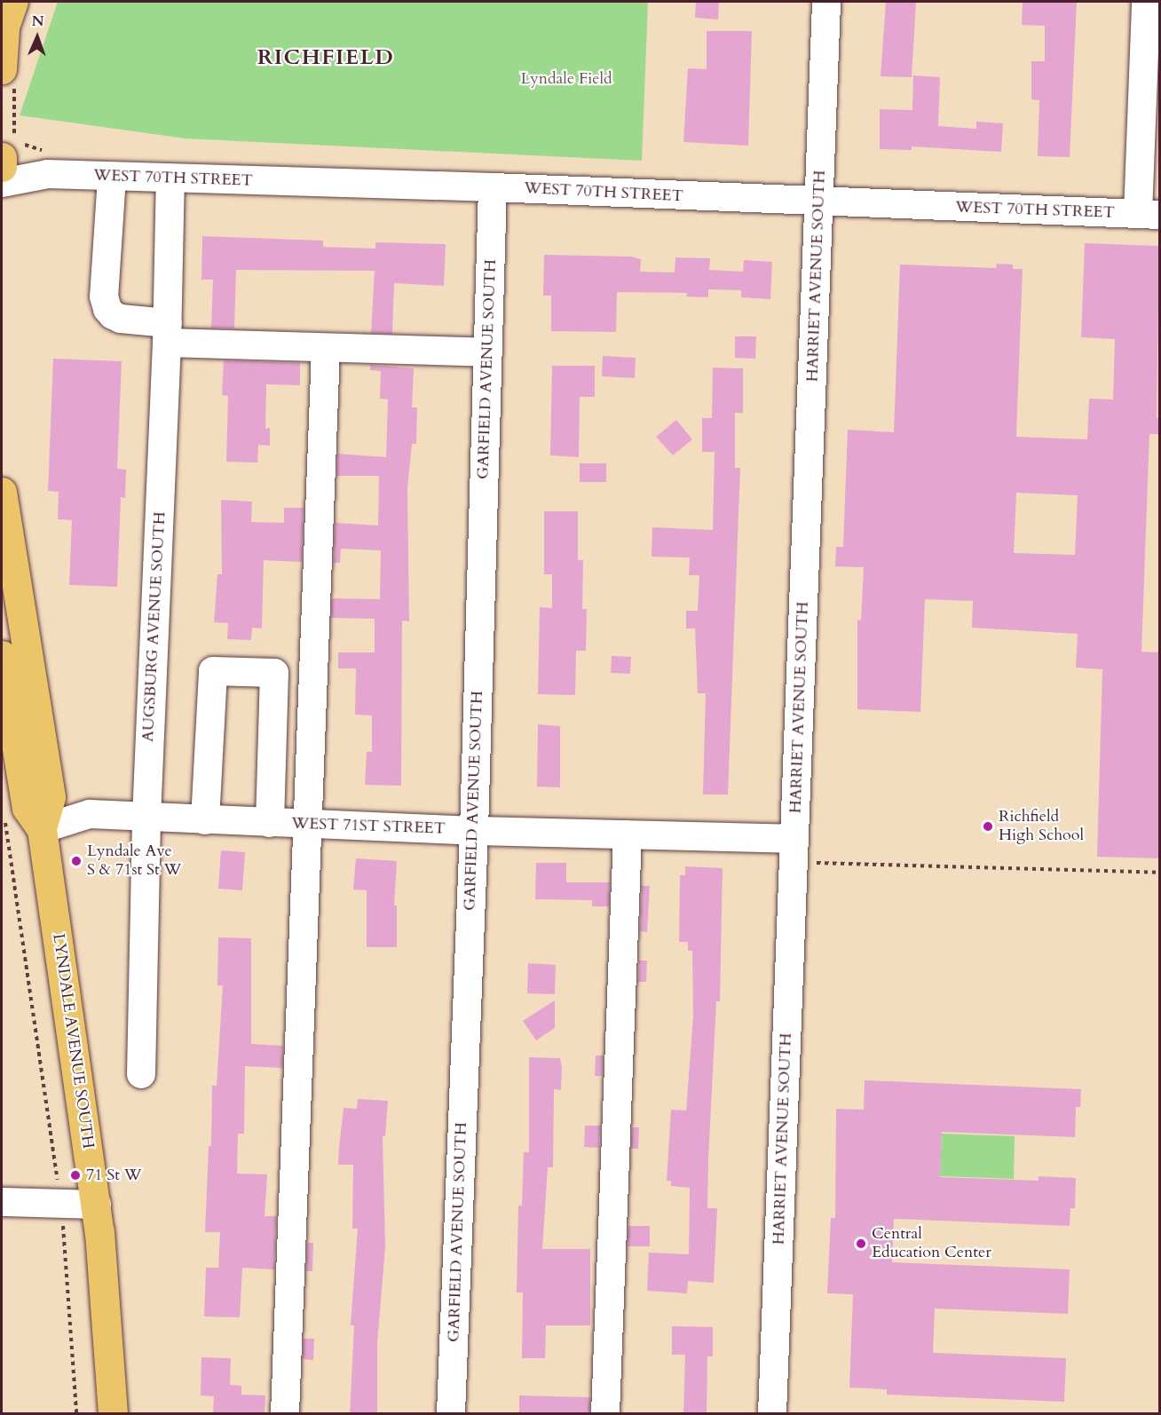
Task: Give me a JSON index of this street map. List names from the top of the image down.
{
  "streets": {
    "main road": ["LYNDALE AVENUE SOUTH"],
    "street": [
      "WEST 70TH STREET",
      "HARRIET AVENUE SOUTH",
      "GARFIELD AVENUE SOUTH",
      "AUGSBURG AVENUE SOUTH",
      "WEST 71ST STREET"
    ]
  },
  "crossings": [
    ["WEST 70TH STREET", "HARRIET AVENUE SOUTH"],
    ["WEST 70TH STREET", "GARFIELD AVENUE SOUTH"],
    ["WEST 70TH STREET", "AUGSBURG AVENUE SOUTH"],
    ["HARRIET AVENUE SOUTH", "WEST 71ST STREET"],
    ["GARFIELD AVENUE SOUTH", "WEST 71ST STREET"],
    ["AUGSBURG AVENUE SOUTH", "WEST 71ST STREET"],
    ["WEST 71ST STREET", "LYNDALE AVENUE SOUTH"]
  ],
  "districts": ["RICHFIELD"],
  "parks": ["Lyndale Field"],
  "places": [
    "Richfield High School",
    "Lyndale Ave S & 71st St W",
    "71 St W",
    "Central Education Center"
  ],
  "north": "top"
}
